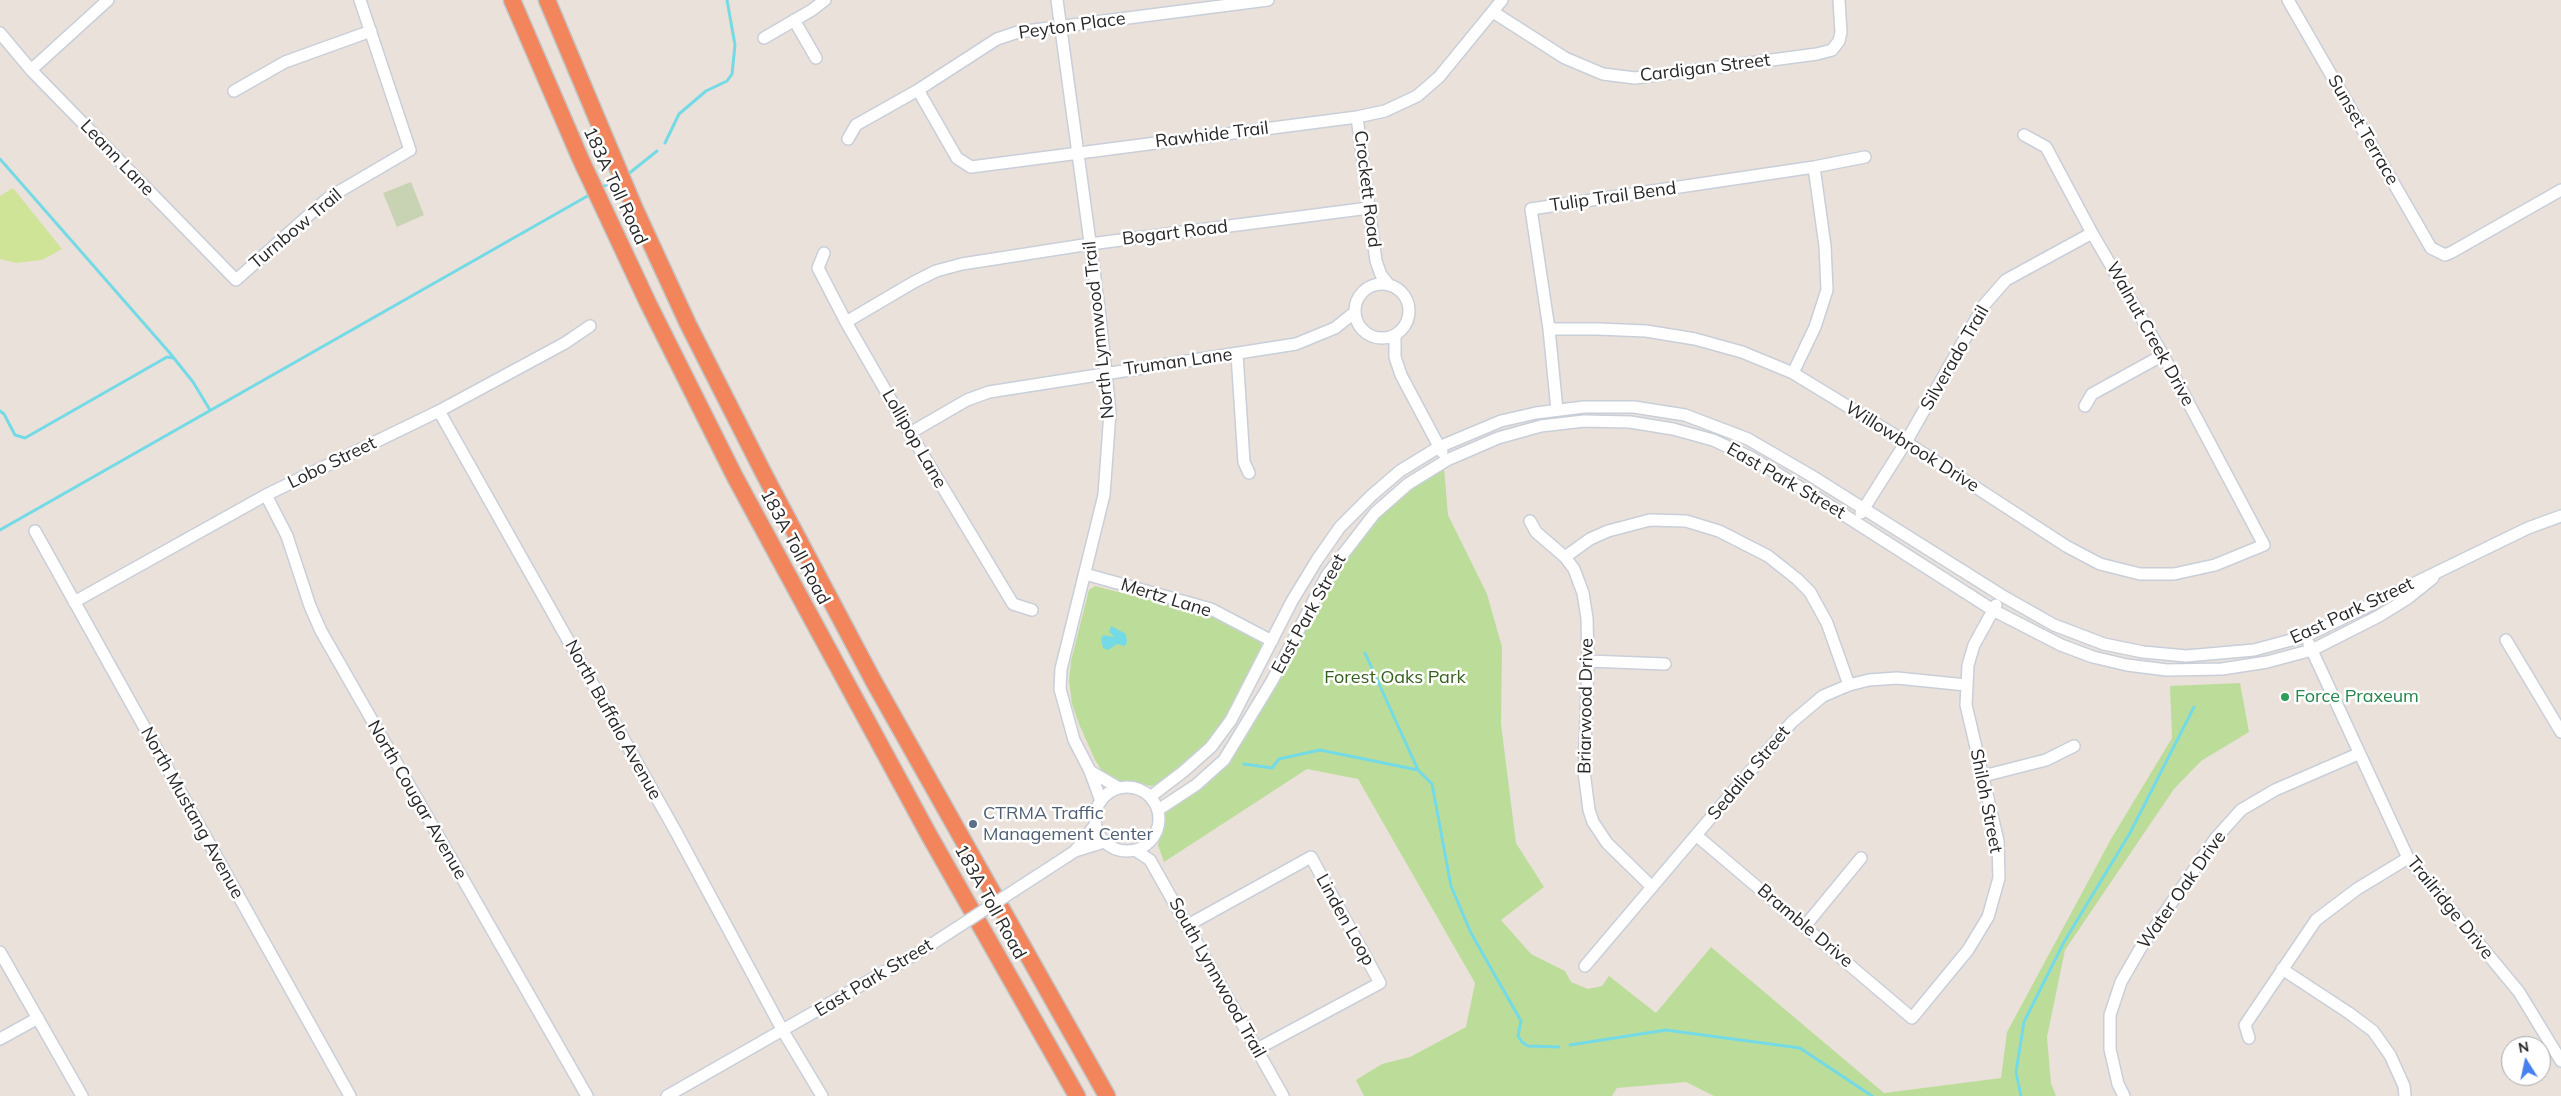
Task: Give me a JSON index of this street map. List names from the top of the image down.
{
  "streets": {
    "highway": ["183A Toll Road"],
    "street": [
      "Peyton Place",
      "Cardigan Street",
      "Sunset Terrace",
      "Rawhide Trail",
      "Leann Lane",
      "Crockett Road",
      "Tulip Trail Bend",
      "Turnbow Trail",
      "Bogart Road",
      "North Lynnwood Trail",
      "Walnut Creek Drive",
      "Silverado Trail",
      "Truman Lane",
      "Lollipop Lane",
      "Willowbrook Drive",
      "Lobo Street",
      "East Park Street",
      "Mertz Lane",
      "Briarwood Drive",
      "North Buffalo Avenue",
      "Sedalia Street",
      "North Cougar Avenue",
      "Shiloh Street",
      "North Mustang Avenue",
      "Water Oak Drive",
      "Trailridge Drive",
      "Linden Loop",
      "Bramble Drive",
      "South Lynnwood Trail"
    ]
  },
  "crossings": [
    ["Peyton Place", "Rawhide Trail"],
    ["Peyton Place", "North Lynnwood Trail"],
    ["Cardigan Street", "Rawhide Trail"],
    ["Rawhide Trail", "Crockett Road"],
    ["Rawhide Trail", "North Lynnwood Trail"],
    ["Leann Lane", "Turnbow Trail"],
    ["Crockett Road", "Bogart Road"],
    ["Crockett Road", "Truman Lane"],
    ["Tulip Trail Bend", "Willowbrook Drive"],
    ["Tulip Trail Bend", "East Park Street"],
    ["Bogart Road", "North Lynnwood Trail"],
    ["Bogart Road", "Lollipop Lane"],
    ["North Lynnwood Trail", "Truman Lane"],
    ["North Lynnwood Trail", "East Park Street"],
    ["North Lynnwood Trail", "Mertz Lane"],
    ["North Lynnwood Trail", "South Lynnwood Trail"],
    ["Walnut Creek Drive", "Silverado Trail"],
    ["Walnut Creek Drive", "Willowbrook Drive"],
    ["Silverado Trail", "Willowbrook Drive"],
    ["Silverado Trail", "East Park Street"],
    ["Truman Lane", "Lollipop Lane"],
    ["Lobo Street", "North Buffalo Avenue"],
    ["Lobo Street", "North Cougar Avenue"],
    ["Lobo Street", "North Mustang Avenue"],
    ["East Park Street", "Mertz Lane"],
    ["East Park Street", "North Buffalo Avenue"],
    ["East Park Street", "Shiloh Street"],
    ["East Park Street", "Trailridge Drive"],
    ["East Park Street", "South Lynnwood Trail"],
    ["Briarwood Drive", "Sedalia Street"],
    ["Sedalia Street", "Shiloh Street"],
    ["Sedalia Street", "Bramble Drive"],
    ["Shiloh Street", "Bramble Drive"],
    ["Water Oak Drive", "Trailridge Drive"],
    ["Linden Loop", "South Lynnwood Trail"]
  ],
  "parks": ["Forest Oaks Park"],
  "places": ["Force Praxeum", "CTRMA Traffic Management Center"],
  "north": "top"
}
